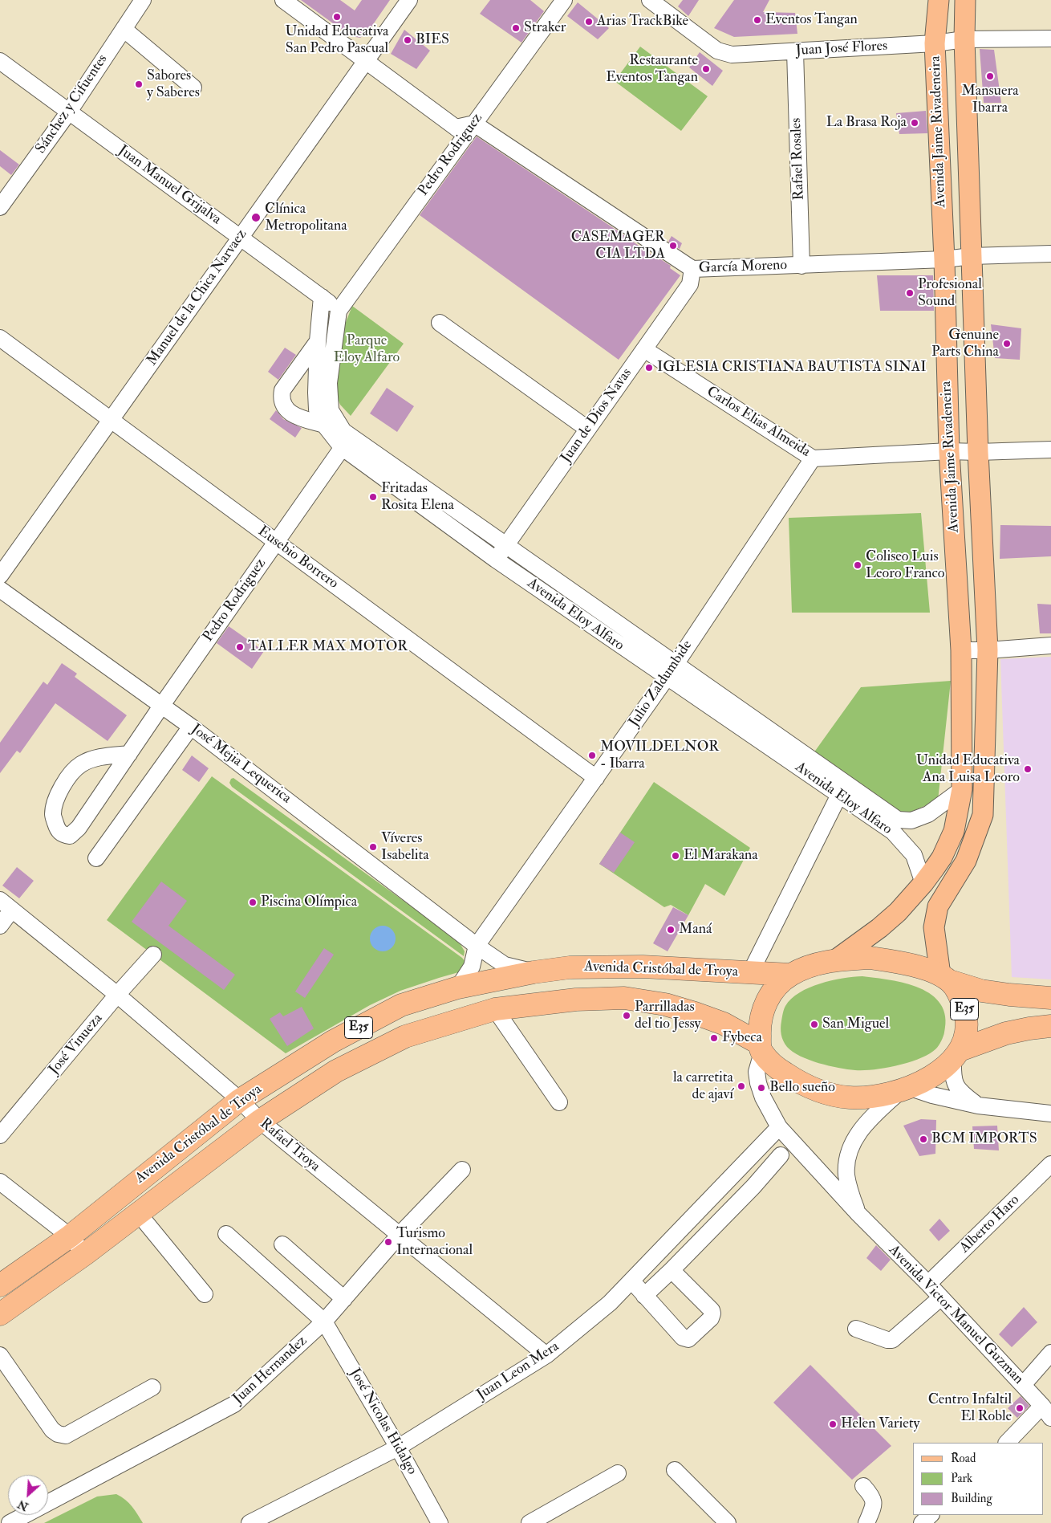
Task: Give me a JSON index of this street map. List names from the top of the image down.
{
  "streets": {
    "highway": ["Avenida Cristóbal de Troya", "E35"],
    "main road": ["Avenida Jaime Rivadeneira"],
    "street": [
      "Juan José Flores",
      "Sánchez y Cifuentes",
      "Pedro Rodriguez",
      "Rafael Rosales",
      "Juan Manuel Grijalva",
      "García Moreno",
      "Manuel de la Chica Narvaez",
      "Juan de Dios Navas",
      "Carlos Elias Almeida",
      "Eusebio Borrero",
      "Avenida Eloy Alfaro",
      "Julio Zaldumbide",
      "José Mejia Lequerica",
      "José Vinueza",
      "Rafael Troya",
      "Alberto Haro",
      "Avenida Victor Manuel Guzman",
      "Juan Hernandez",
      "Juan Leon Mera",
      "José Nicolas Hidalgo"
    ]
  },
  "crossings": [
    ["Juan José Flores", "Avenida Jaime Rivadeneira"],
    ["Juan José Flores", "Rafael Rosales"],
    ["Sánchez y Cifuentes", "Juan Manuel Grijalva"],
    ["Avenida Jaime Rivadeneira", "García Moreno"],
    ["Avenida Jaime Rivadeneira", "Carlos Elias Almeida"],
    ["Avenida Jaime Rivadeneira", "Avenida Eloy Alfaro"],
    ["Avenida Jaime Rivadeneira", "E35"],
    ["Pedro Rodriguez", "Juan Manuel Grijalva"],
    ["Pedro Rodriguez", "García Moreno"],
    ["Pedro Rodriguez", "Eusebio Borrero"],
    ["Pedro Rodriguez", "Avenida Eloy Alfaro"],
    ["Pedro Rodriguez", "José Mejia Lequerica"],
    ["Rafael Rosales", "García Moreno"],
    ["Juan Manuel Grijalva", "Manuel de la Chica Narvaez"],
    ["Juan Manuel Grijalva", "Avenida Eloy Alfaro"],
    ["García Moreno", "Manuel de la Chica Narvaez"],
    ["García Moreno", "Juan de Dios Navas"],
    ["Manuel de la Chica Narvaez", "Eusebio Borrero"],
    ["Juan de Dios Navas", "Carlos Elias Almeida"],
    ["Juan de Dios Navas", "Avenida Eloy Alfaro"],
    ["Carlos Elias Almeida", "Julio Zaldumbide"],
    ["Eusebio Borrero", "Julio Zaldumbide"],
    ["Avenida Eloy Alfaro", "Julio Zaldumbide"],
    ["Julio Zaldumbide", "José Mejia Lequerica"],
    ["José Mejia Lequerica", "Avenida Cristóbal de Troya"],
    ["Avenida Cristóbal de Troya", "E35"],
    ["Avenida Cristóbal de Troya", "Rafael Troya"],
    ["Avenida Cristóbal de Troya", "Avenida Victor Manuel Guzman"],
    ["E35", "Avenida Victor Manuel Guzman"],
    ["José Vinueza", "Rafael Troya"],
    ["Rafael Troya", "Juan Hernandez"],
    ["Rafael Troya", "Juan Leon Mera"],
    ["Alberto Haro", "Avenida Victor Manuel Guzman"],
    ["Avenida Victor Manuel Guzman", "Juan Leon Mera"],
    ["Juan Hernandez", "José Nicolas Hidalgo"],
    ["Juan Leon Mera", "José Nicolas Hidalgo"]
  ],
  "parks": ["Parque Eloy Alfaro"],
  "places": [
    "Unidad Educativa San Pedro Pascual",
    "Eventos Tangan",
    "Arias TrackBike",
    "Straker",
    "BIES",
    "Restaurante Eventos Tangan",
    "Mansuera Ibarra",
    "Sabores y Saberes",
    "La Brasa Roja",
    "Clínica Metropolitana",
    "CASEMAGER CIA LTDA",
    "Profesional Sound",
    "Genuine Parts China",
    "IGLESIA CRISTIANA BAUTISTA SINAI",
    "Fritadas Rosita Elena",
    "Coliseo Luis Leoro Franco",
    "TALLER MAX MOTOR",
    "MOVILDELNOR - Ibarra",
    "Unidad Educativa Ana Luisa Leoro",
    "Víveres Isabelita",
    "El Marakana",
    "Piscina Olímpica",
    "Maná",
    "Parrilladas del tio Jessy",
    "San Miguel",
    "Fybeca",
    "la carretita de ajaví",
    "Bello sueño",
    "BCM IMPORTS",
    "Turismo Internacional",
    "Centro Infaltil El Roble",
    "Helen Variety"
  ],
  "legend": ["Road", "Park", "Building"],
  "north": "bottom left"
}
